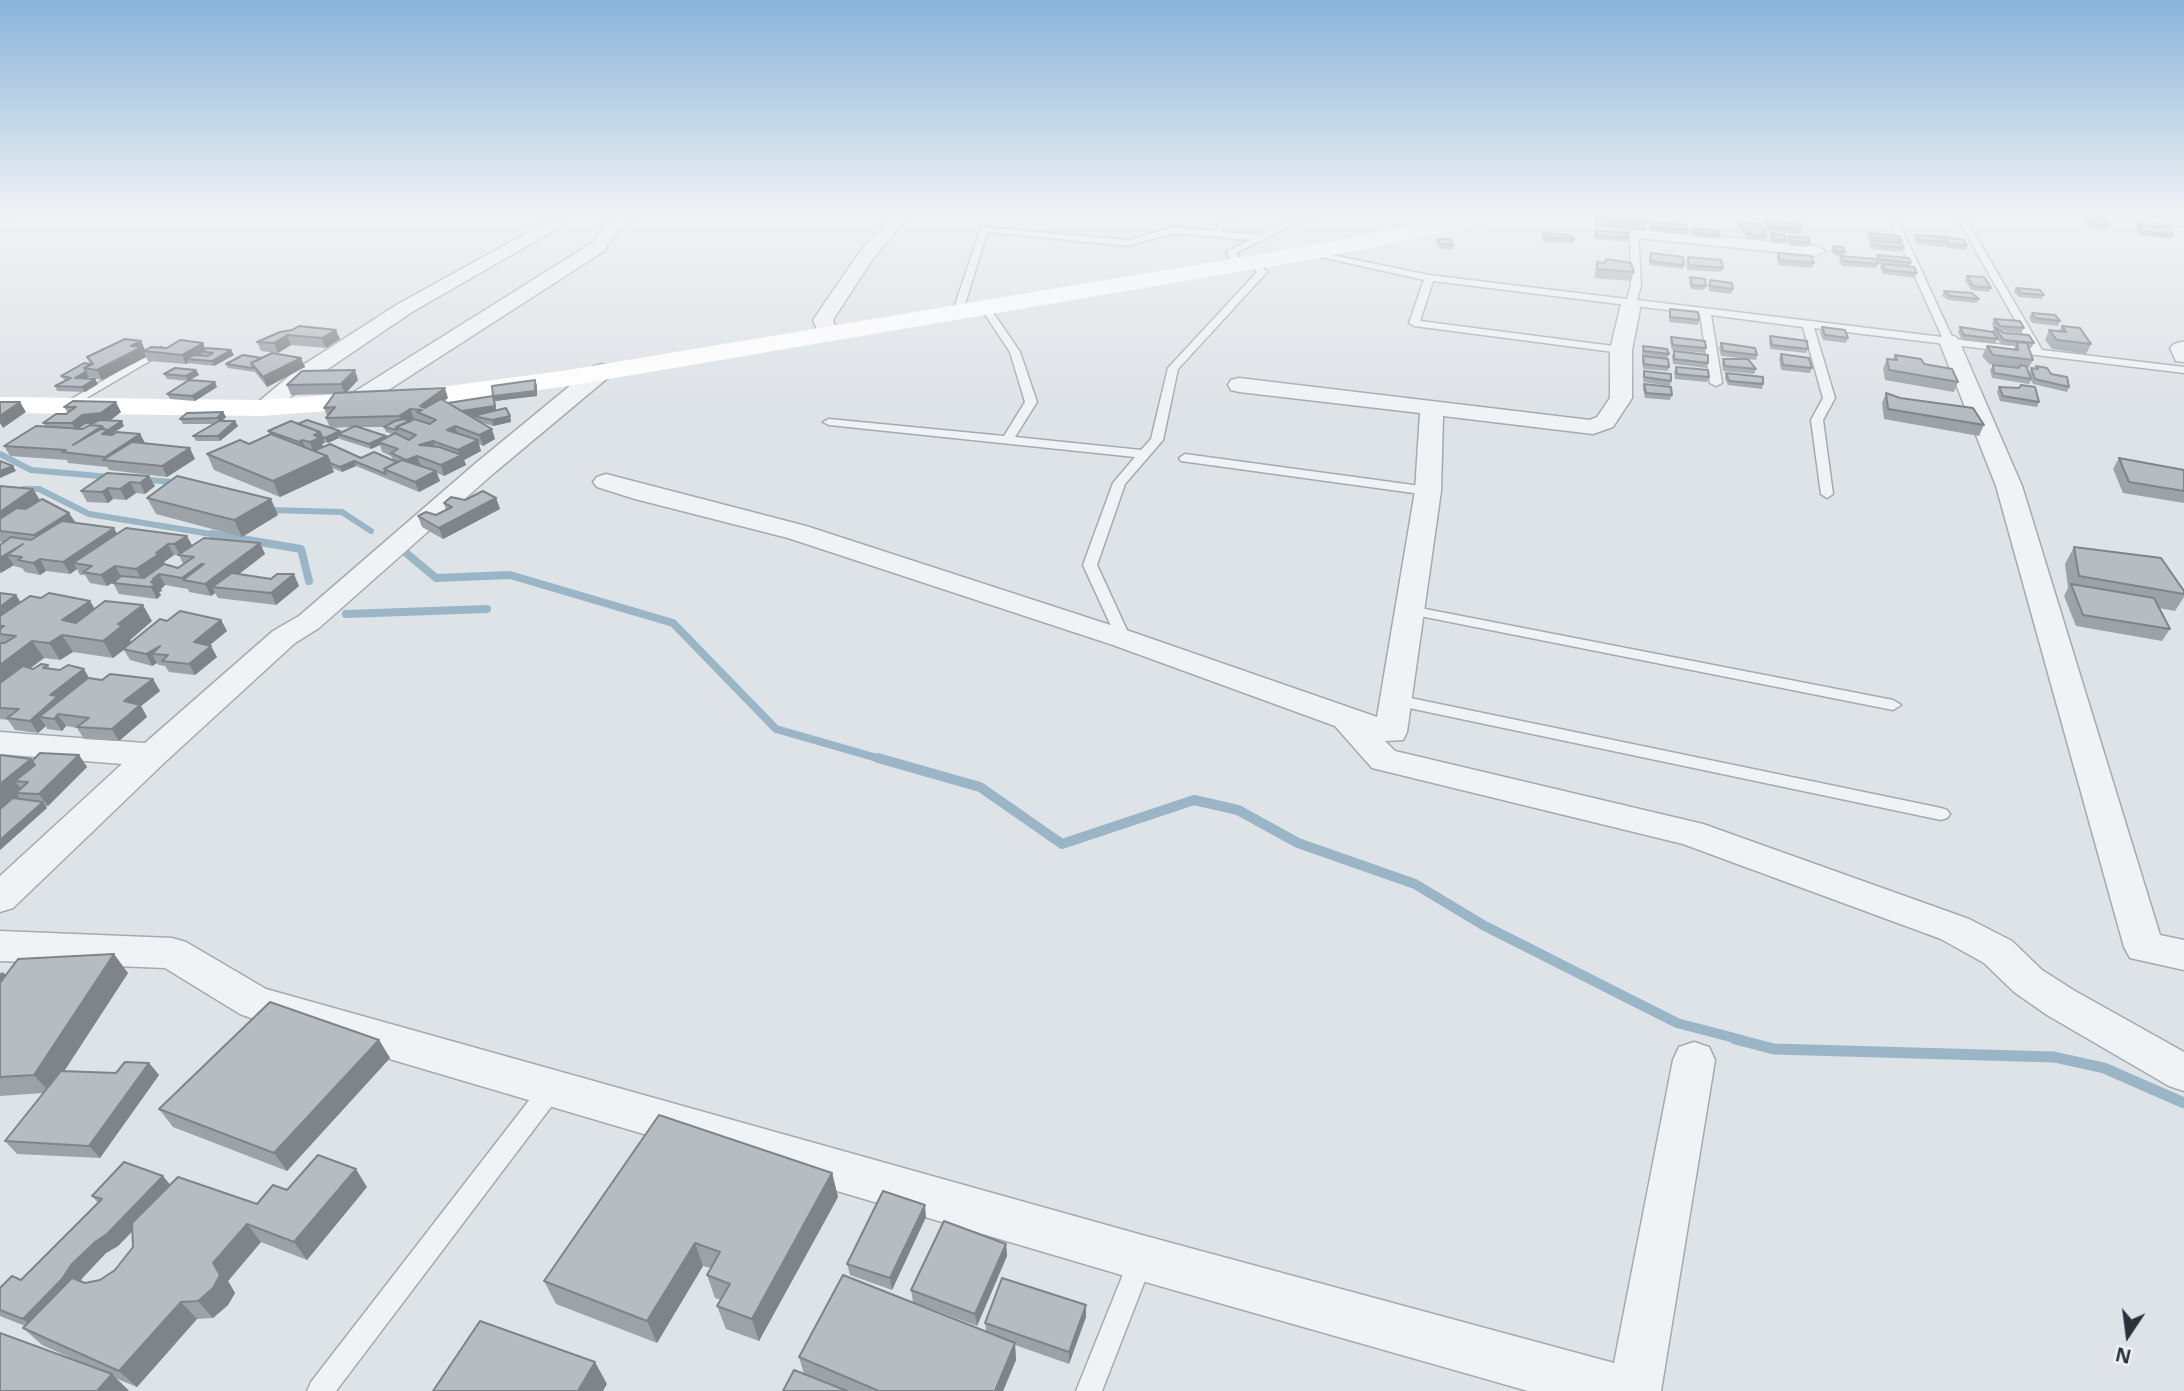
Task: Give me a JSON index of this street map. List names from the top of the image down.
{
  "north": "bottom"
}
